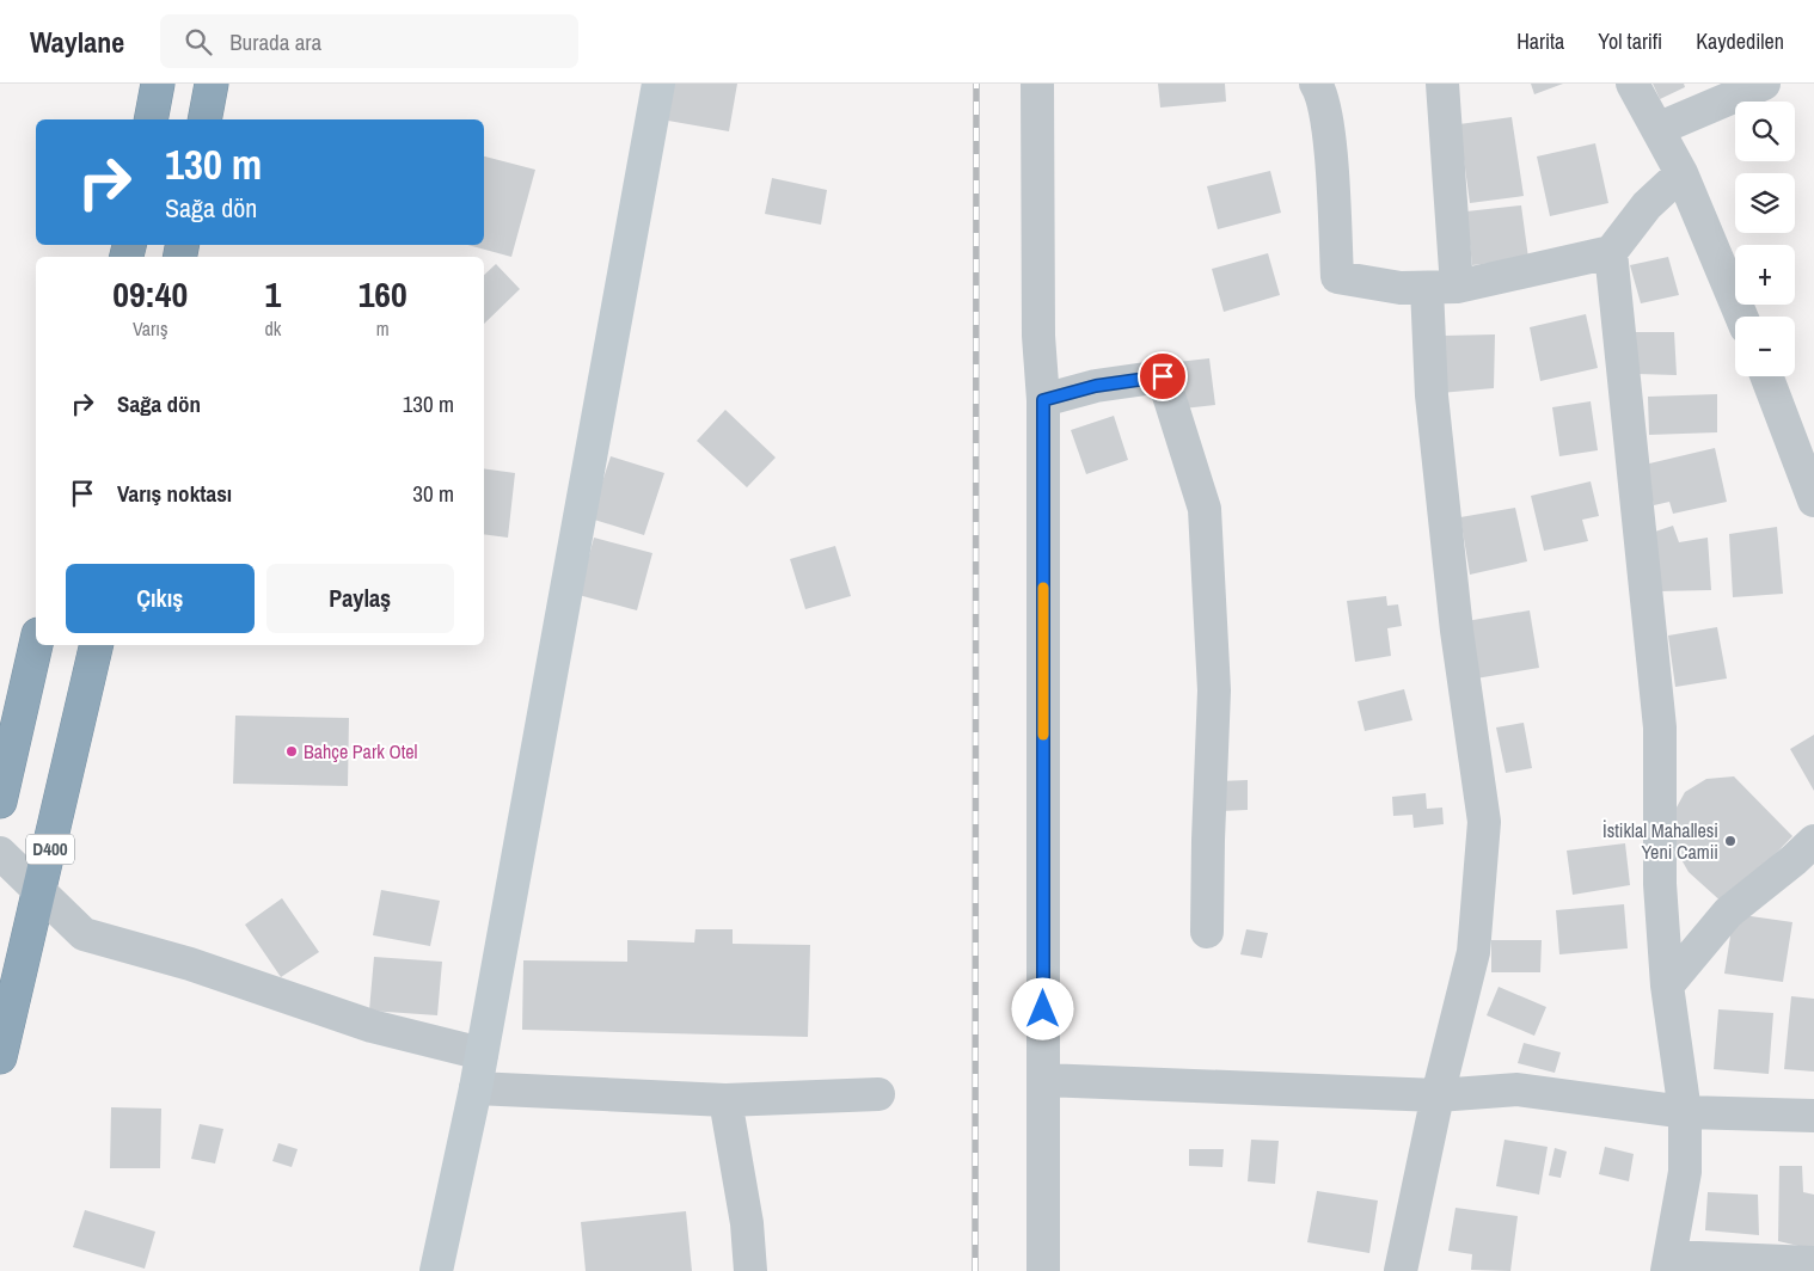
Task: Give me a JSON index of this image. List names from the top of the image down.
{
  "streets": {
    "highway": ["D400"]
  },
  "places": ["Bahçe Park Otel", "İstiklal Mahallesi Yeni Camii"],
  "page": {
    "header": "Waylane",
    "search": "Burada ara",
    "nav": ["Harita", "Yol tarifi", "Kaydedilen"],
    "map_buttons": ["+", "−"],
    "turn": ["130 m", "Sağa dön"],
    "eta": [
      "09:40",
      "Varış",
      "1",
      "dk",
      "160",
      "m"
    ],
    "list": [
      {
        "name": "Sağa dön",
        "value": "130 m"
      },
      {
        "name": "Varış noktası",
        "value": "30 m"
      }
    ],
    "buttons": ["Çıkış", "Paylaş"]
  }
}
